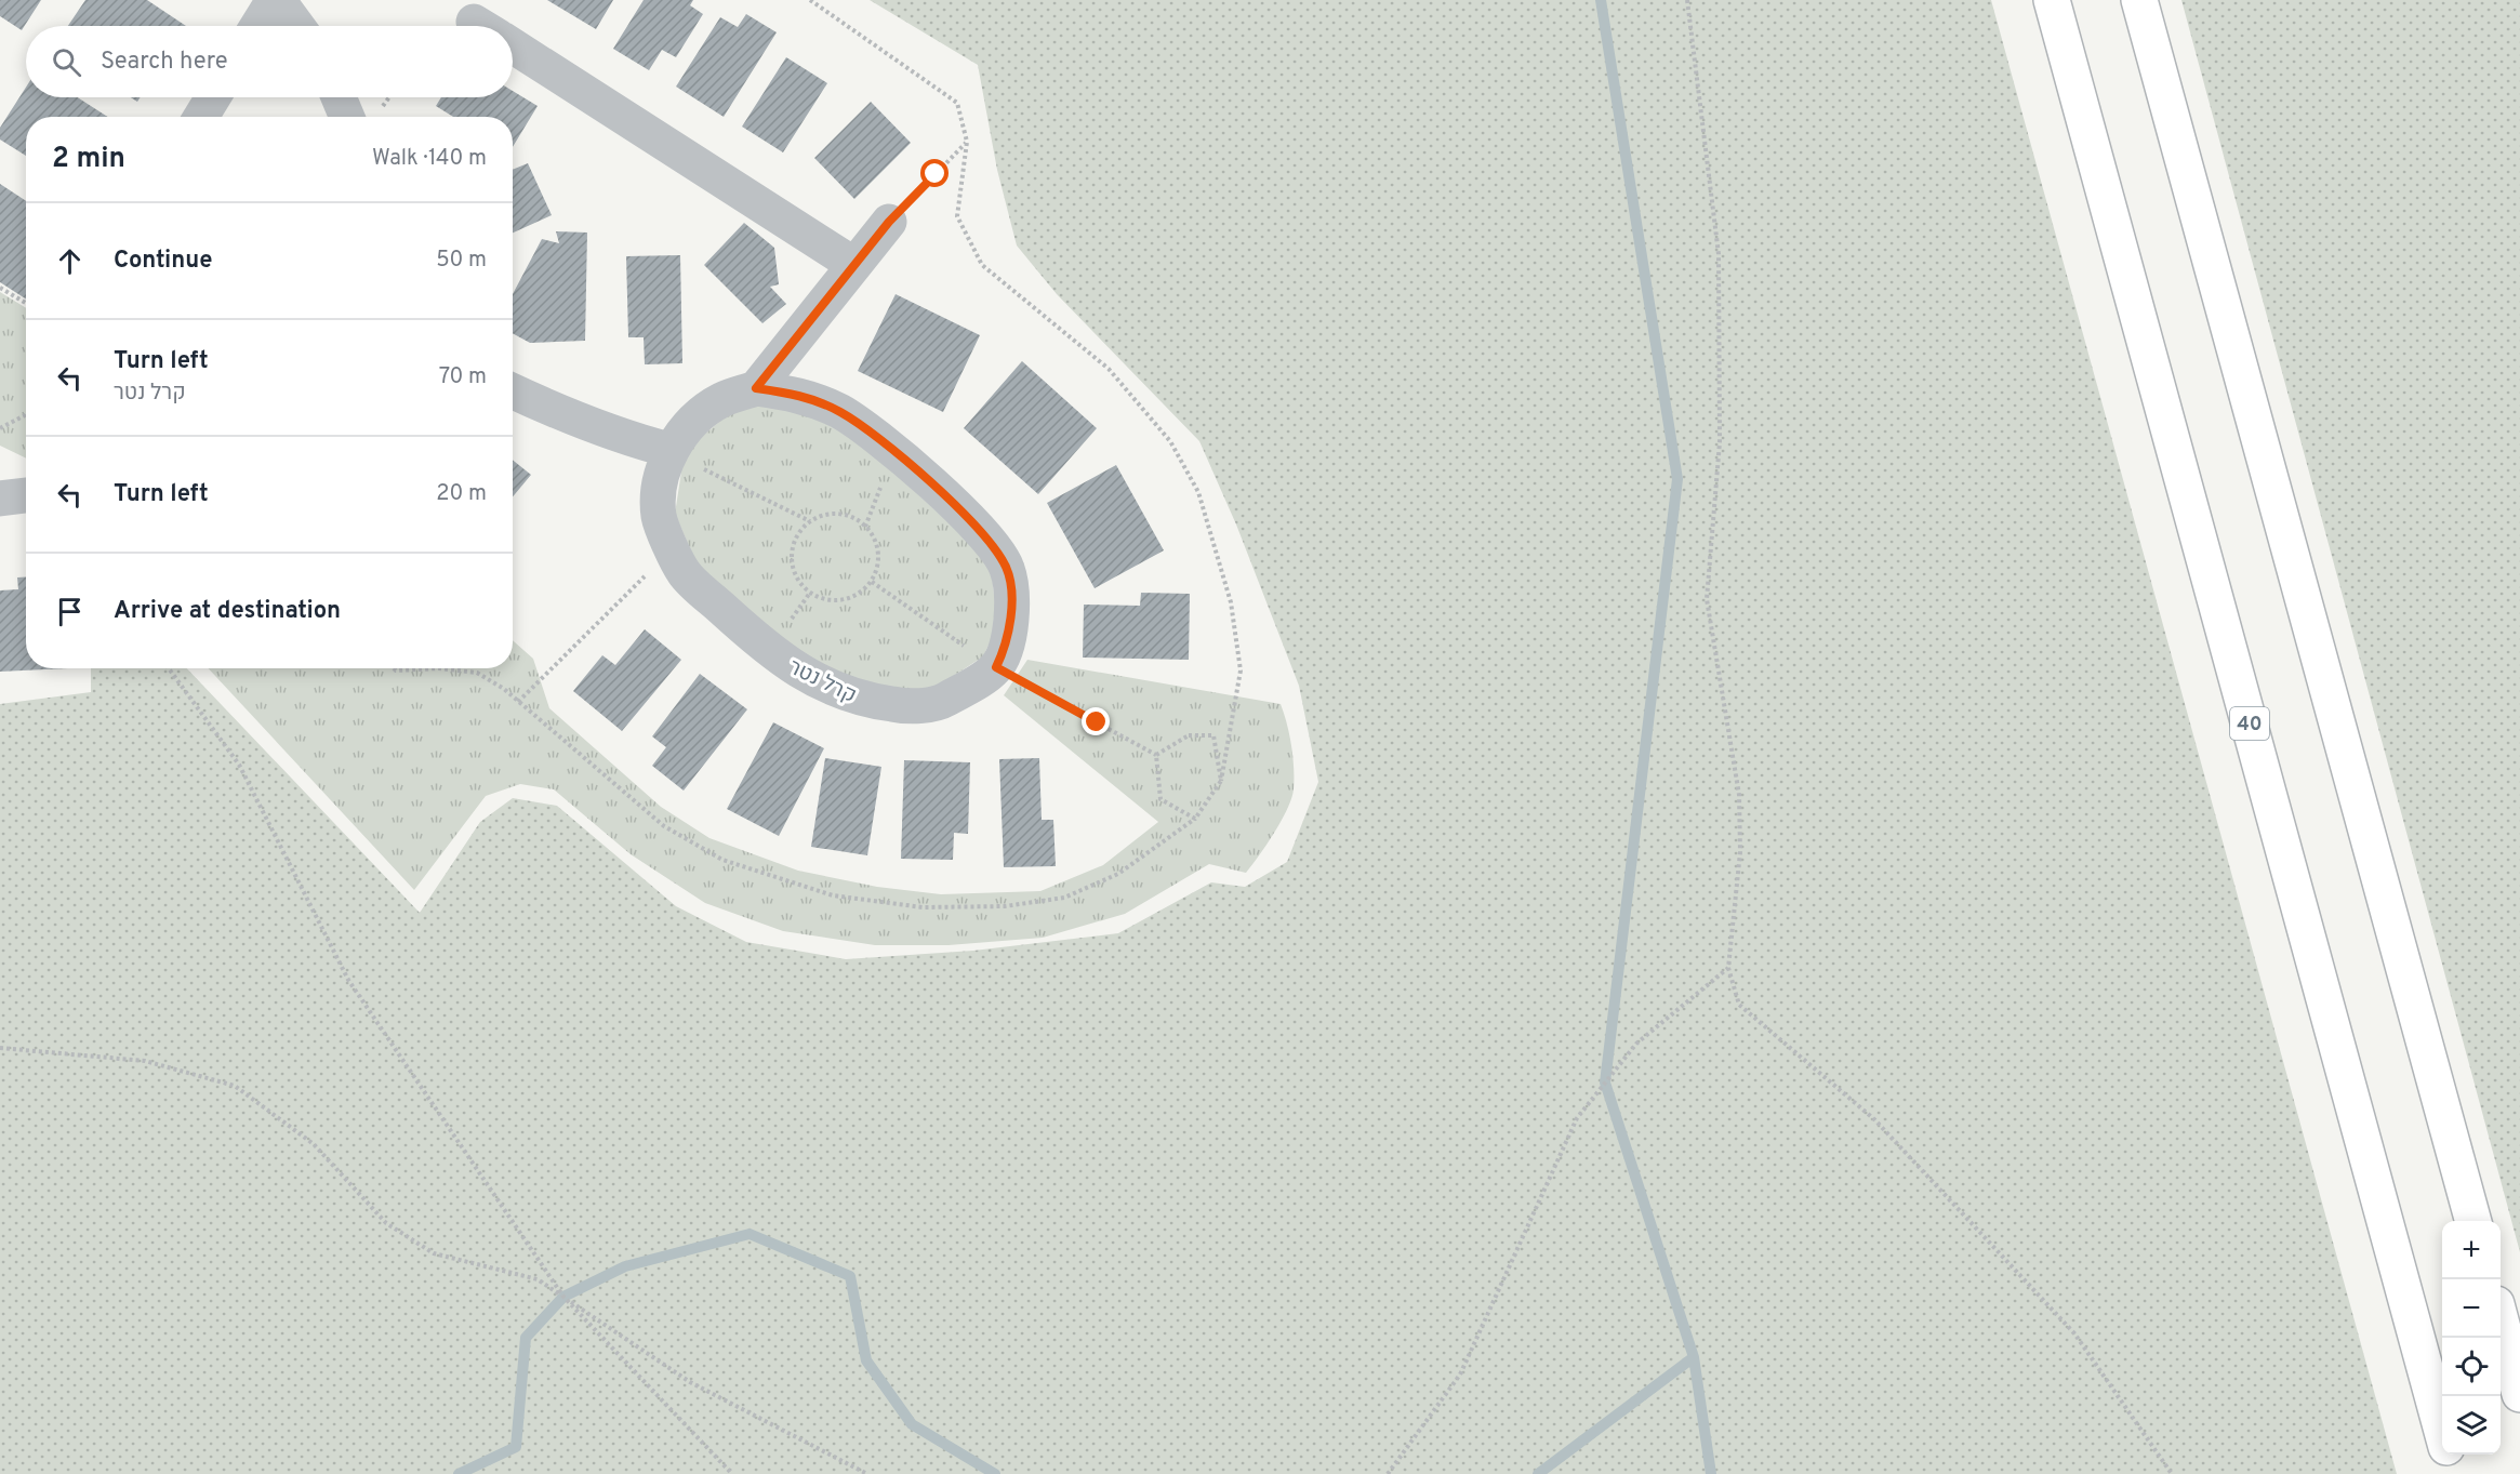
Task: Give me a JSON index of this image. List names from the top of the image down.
{
  "streets": {
    "highway": ["40"],
    "street": ["קרל נטר"]
  },
  "page": {
    "search": "Search here",
    "heading": ["2 min", "Walk · 140 m"],
    "list": [
      ["Continue", "50 m"],
      ["Turn left", "קרל נטר", "70 m"],
      ["Turn left", "20 m"],
      "Arrive at destination"
    ],
    "map_buttons": ["+", "−"]
  }
}
